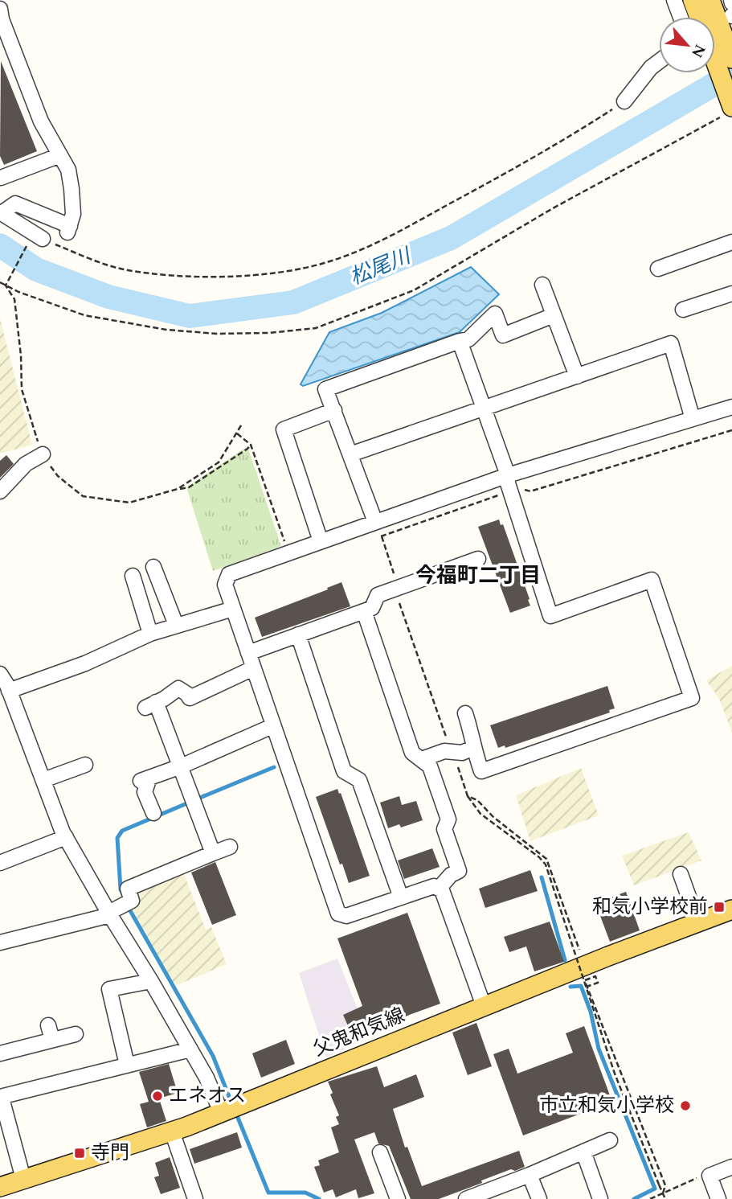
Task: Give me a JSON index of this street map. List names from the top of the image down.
{
  "streets": {
    "main road": ["父鬼和気線"]
  },
  "districts": ["今福町二丁目"],
  "water": ["松尾川"],
  "places": {
    "transit": ["和気小学校前", "寺門"],
    "other": ["エネオス", "市立和気小学校"]
  },
  "north": "bottom right"
}
